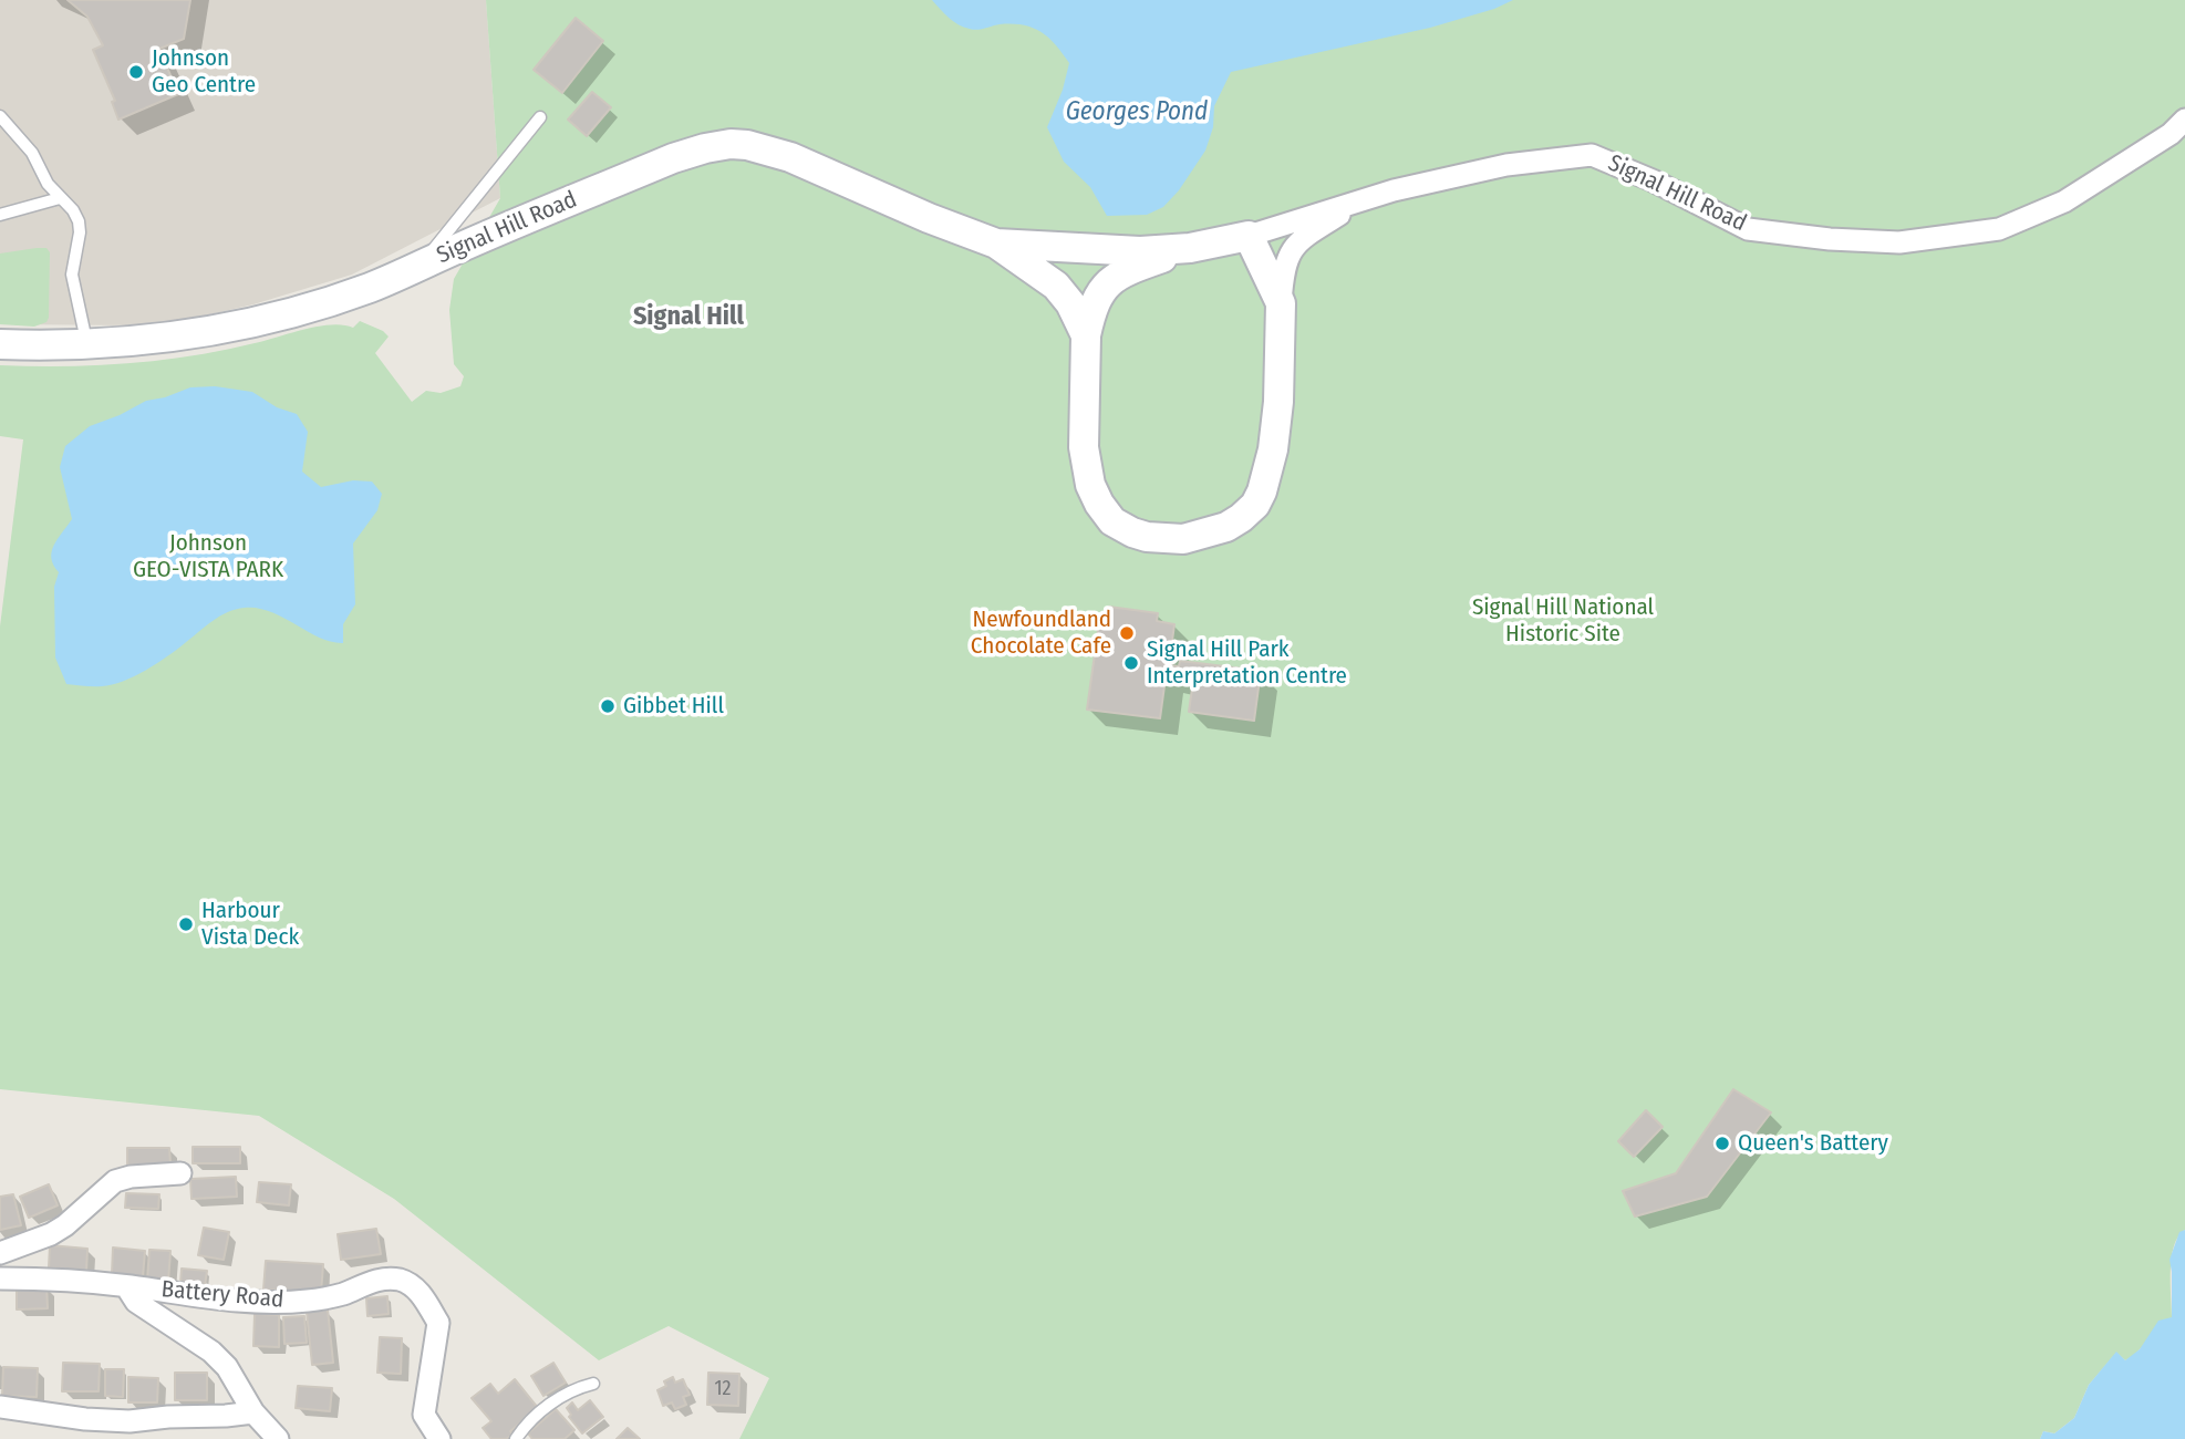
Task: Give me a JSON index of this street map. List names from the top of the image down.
{
  "streets": {
    "street": ["Signal Hill Road", "Battery Road"]
  },
  "districts": ["Signal Hill"],
  "water": ["Georges Pond"],
  "parks": ["Johnson GEO-VISTA PARK", "Signal Hill National Historic Site"],
  "places": [
    "Johnson Geo Centre",
    "Newfoundland Chocolate Cafe",
    "Signal Hill Park Interpretation Centre",
    "Gibbet Hill",
    "Harbour Vista Deck",
    "Queen's Battery"
  ],
  "house_numbers": ["12"]
}
